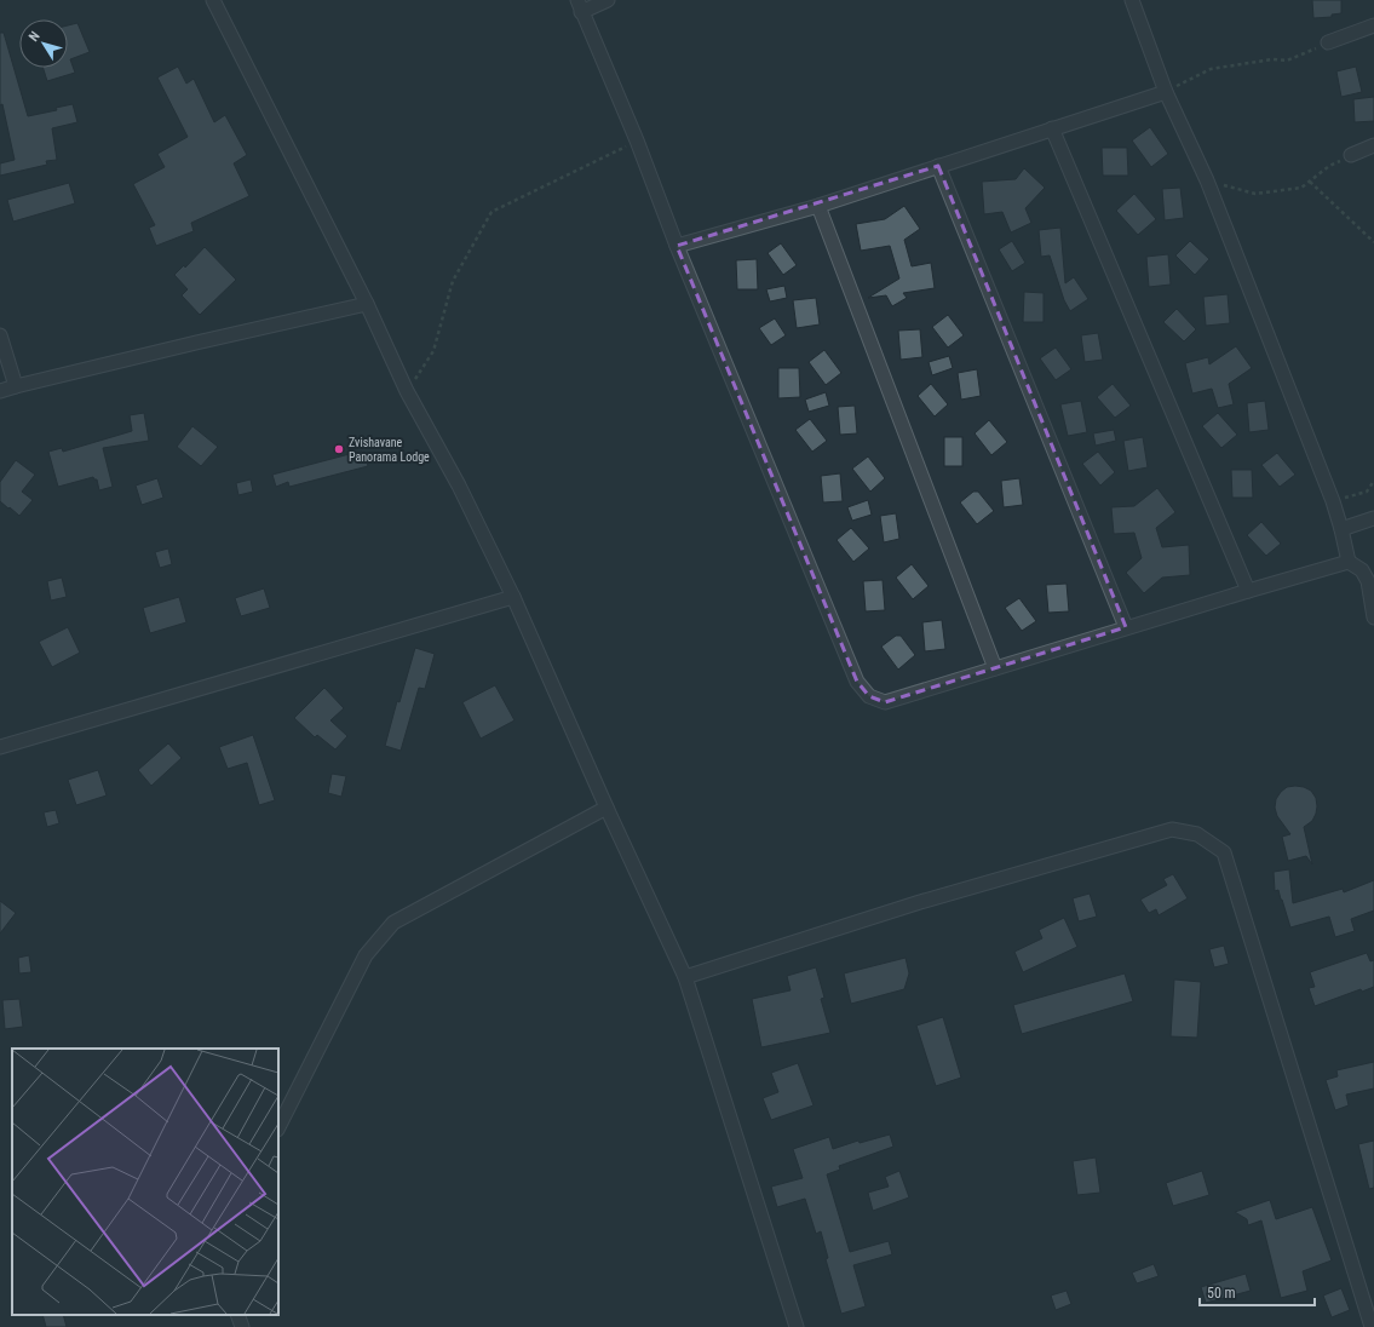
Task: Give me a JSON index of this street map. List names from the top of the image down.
{
  "places": ["Zvishavane Panorama Lodge"],
  "scale_bar": "50 m",
  "north": "top left"
}
